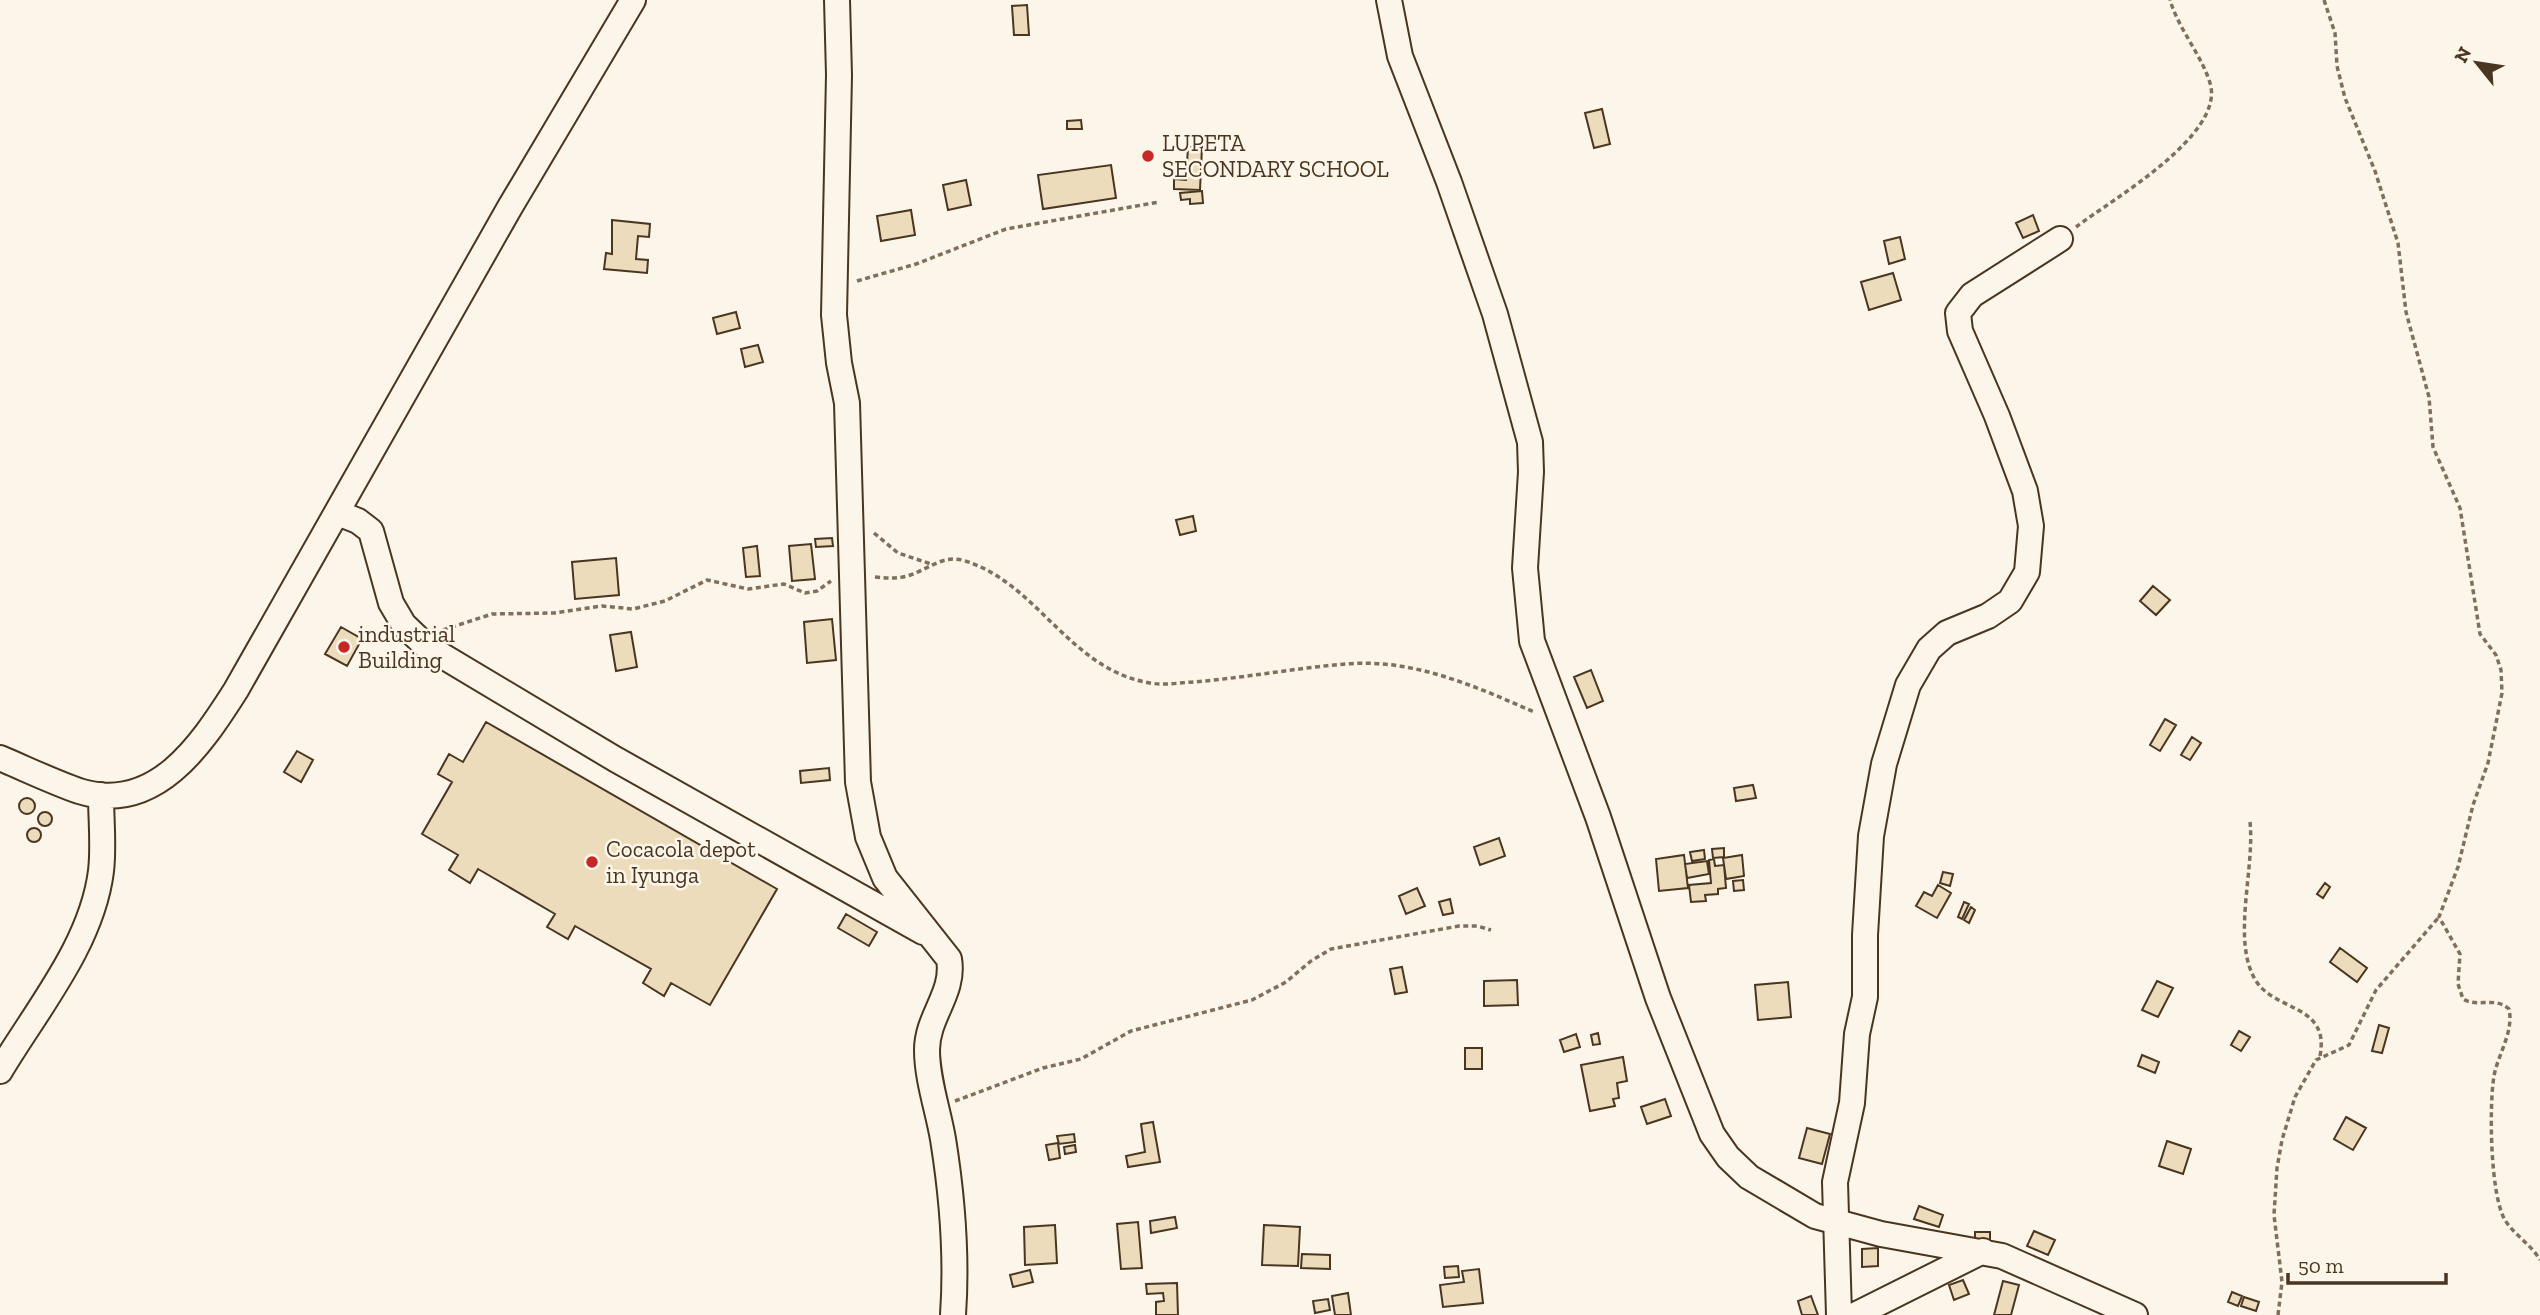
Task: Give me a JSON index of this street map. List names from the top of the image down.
{
  "places": ["LUPETA SECONDARY SCHOOL", "industrial Building", "Cocacola depot in Iyunga"],
  "scale_bar": "50 m",
  "north": "top left"
}
